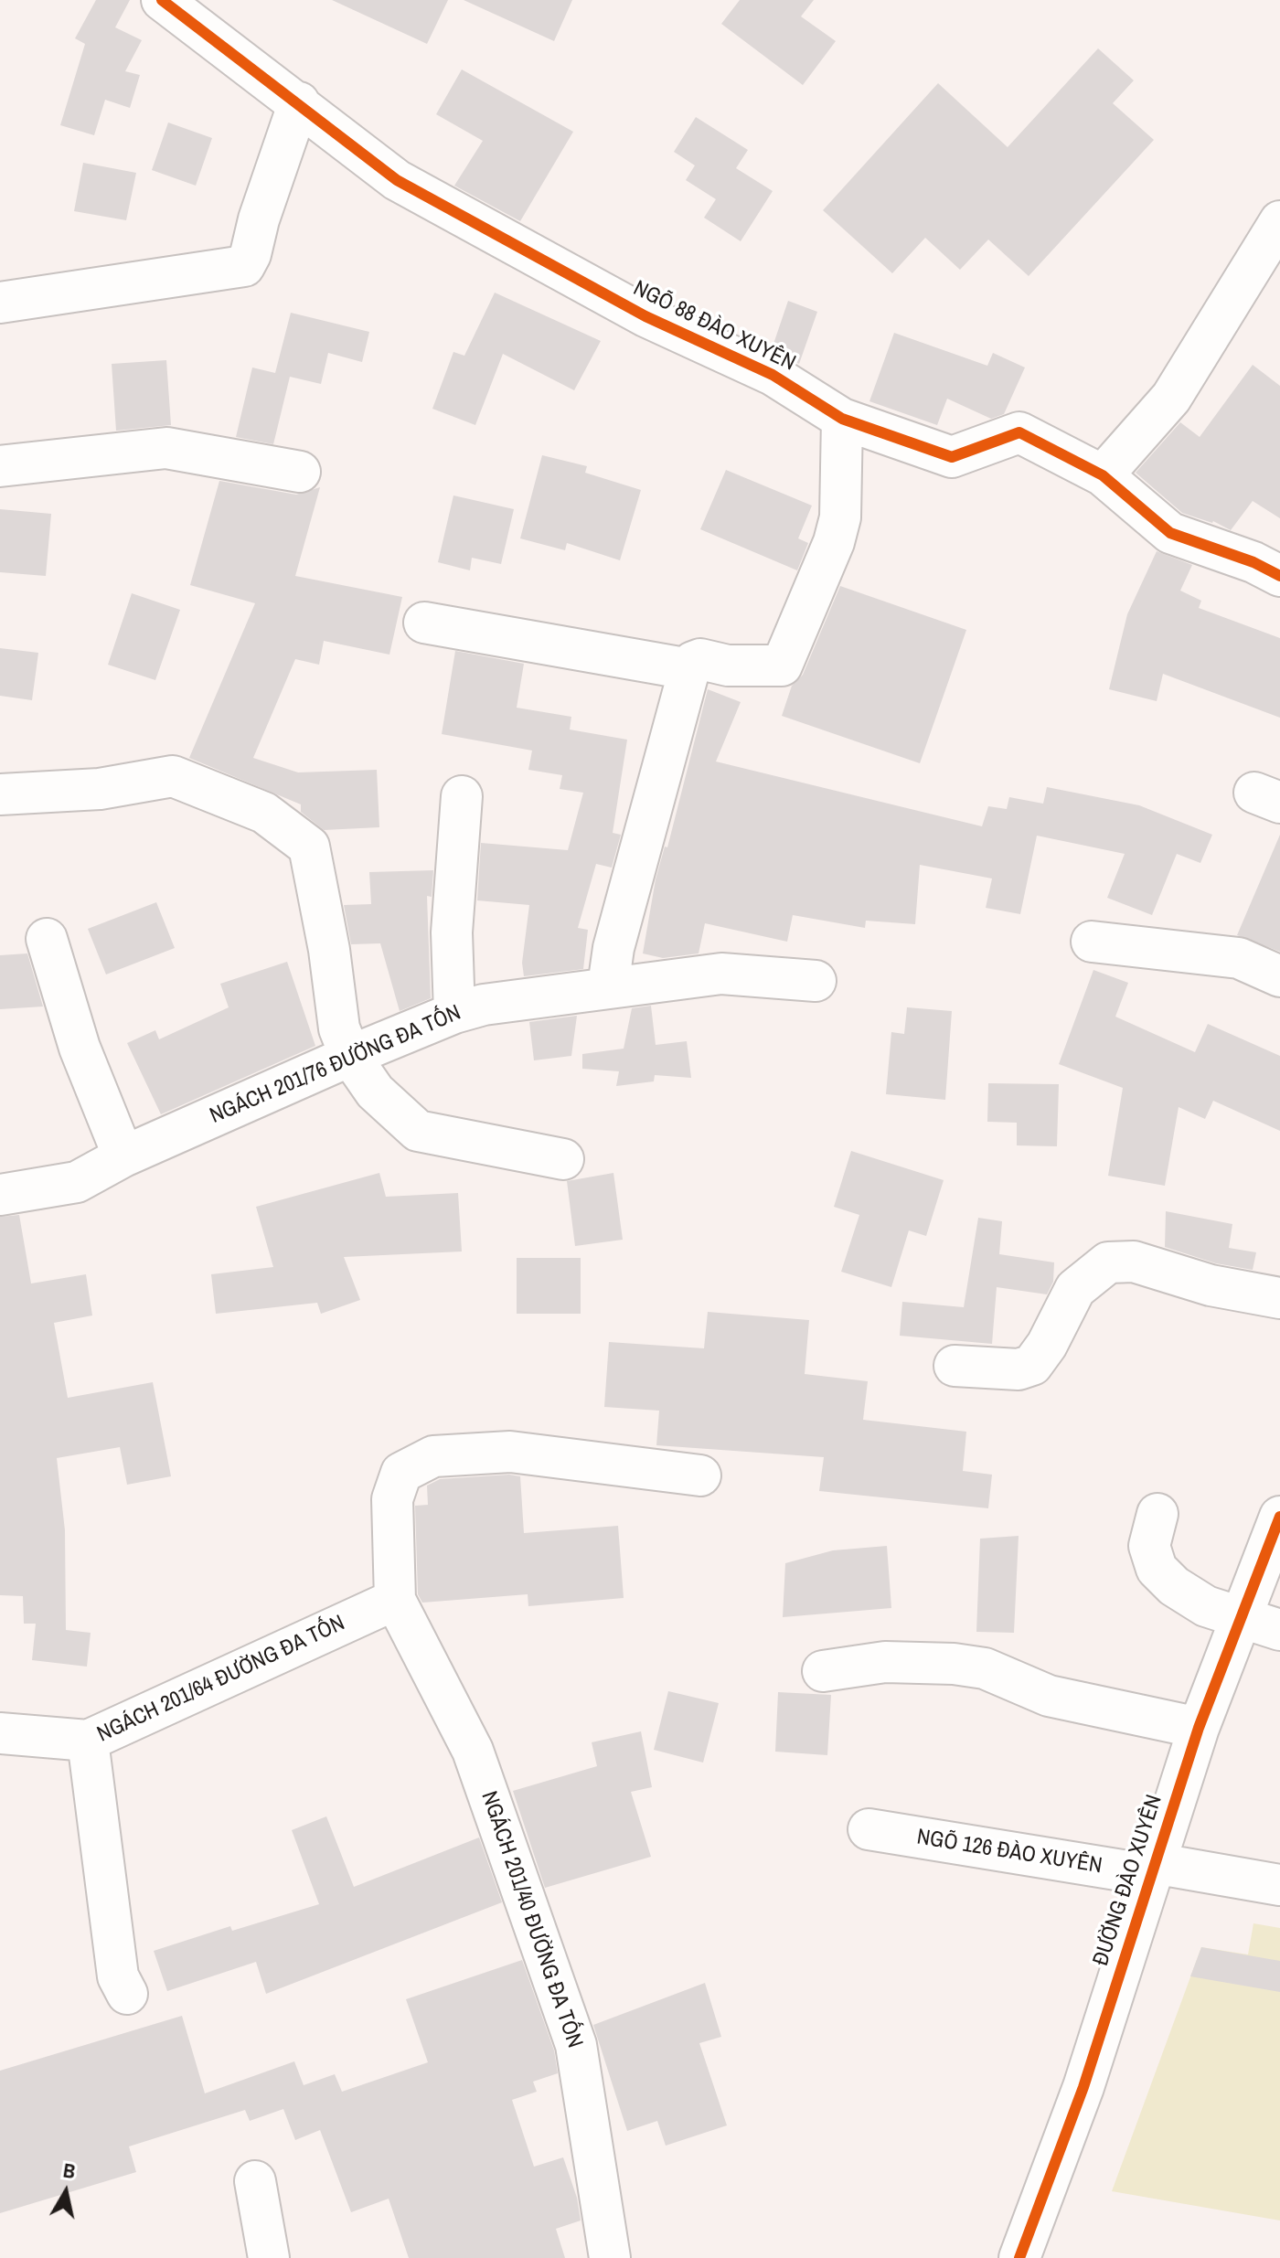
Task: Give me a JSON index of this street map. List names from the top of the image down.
{
  "streets": {
    "street": [
      "NGÕ 88 ĐÀO XUYÊN",
      "NGÁCH 201/76 ĐƯỜNG ĐA TỐN",
      "NGÁCH 201/64 ĐƯỜNG ĐA TỐN",
      "NGÕ 126 ĐÀO XUYÊN",
      "ĐƯỜNG ĐÀO XUYÊN",
      "NGÁCH 201/40 ĐƯỜNG ĐA TỐN"
    ]
  },
  "crossings": [
    ["NGÁCH 201/64 ĐƯỜNG ĐA TỐN", "NGÁCH 201/40 ĐƯỜNG ĐA TỐN"],
    ["NGÕ 126 ĐÀO XUYÊN", "ĐƯỜNG ĐÀO XUYÊN"]
  ],
  "north": "top"
}
